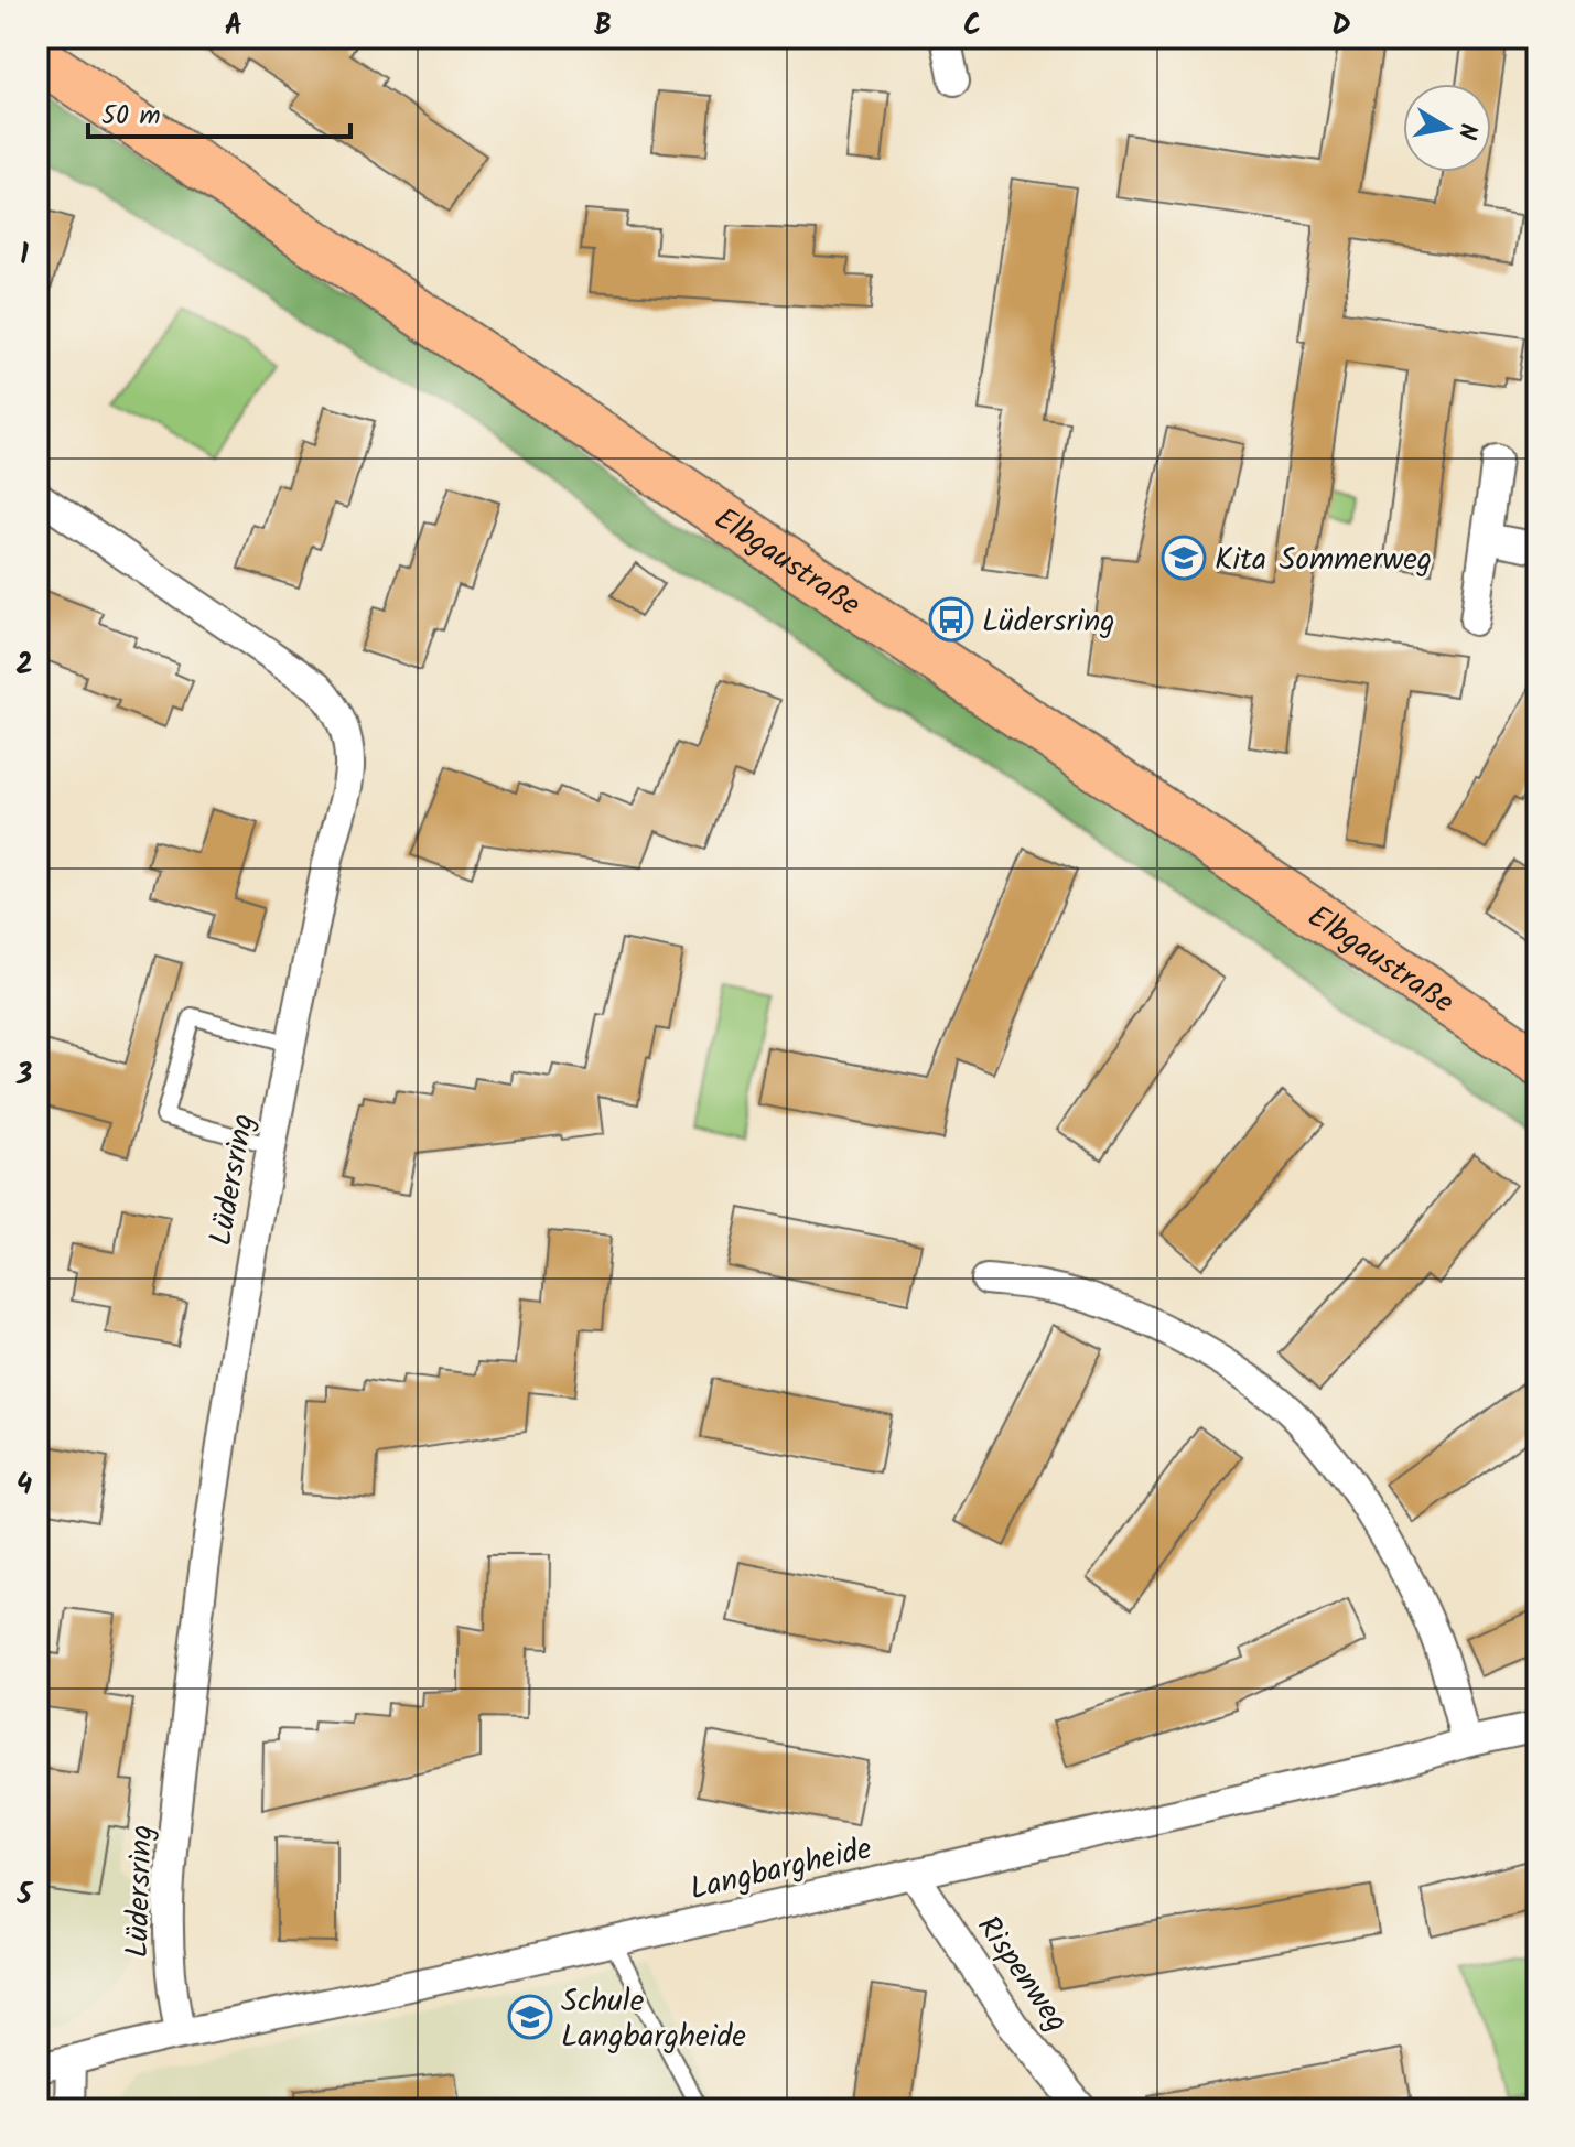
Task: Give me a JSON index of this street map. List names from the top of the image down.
{
  "streets": {
    "main road": ["Elbgaustraße"],
    "street": ["Lüdersring", "Langbargheide", "Rispenweg"]
  },
  "crossings": [
    ["Lüdersring", "Langbargheide"],
    ["Langbargheide", "Rispenweg"]
  ],
  "places": {
    "school or university": ["Kita Sommerweg", "Schule Langbargheide"],
    "bus stop": ["Lüdersring"]
  },
  "scale_bar": "50 m",
  "north": "right",
  "grid": {
    "columns": [
      "A",
      "B",
      "C",
      "D"
    ],
    "rows": [
      "1",
      "2",
      "3",
      "4",
      "5"
    ]
  }
}
